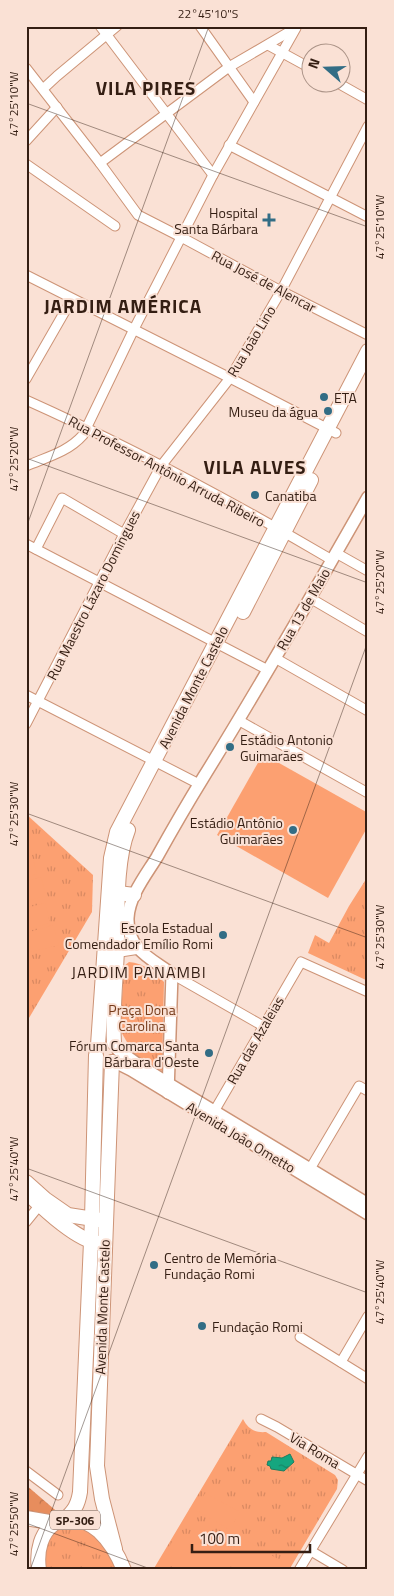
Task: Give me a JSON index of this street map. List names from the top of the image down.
{
  "streets": {
    "main road": ["Avenida Monte Castelo", "SP-306"],
    "street": [
      "Rua José de Alencar",
      "Rua João Lino",
      "Rua Professor Antônio Arruda Ribeiro",
      "Rua Maestro Lázaro Domingues",
      "Rua 13 de Maio",
      "Rua das Azaleias",
      "Avenida João Ometto",
      "Via Roma"
    ]
  },
  "crossings": [
    ["Rua José de Alencar", "Rua João Lino"],
    ["Rua João Lino", "Rua Professor Antônio Arruda Ribeiro"],
    ["Rua João Lino", "Rua Maestro Lázaro Domingues"],
    ["Rua Professor Antônio Arruda Ribeiro", "Rua Maestro Lázaro Domingues"],
    ["Rua Professor Antônio Arruda Ribeiro", "Rua 13 de Maio"],
    ["Rua Professor Antônio Arruda Ribeiro", "Avenida Monte Castelo"],
    ["Avenida Monte Castelo", "Avenida João Ometto"],
    ["Avenida Monte Castelo", "SP-306"],
    ["Rua das Azaleias", "Avenida João Ometto"]
  ],
  "districts": [
    "VILA PIRES",
    "JARDIM AMÉRICA",
    "VILA ALVES",
    "JARDIM PANAMBI"
  ],
  "parks": ["Praça Dona Carolina"],
  "places": {
    "health": ["Hospital Santa Bárbara"],
    "other": [
      "ETA",
      "Museu da água",
      "Canatiba",
      "Estádio Antonio Guimarães",
      "Estádio Antônio Guimarães",
      "Escola Estadual Comendador Emílio Romi",
      "Fórum Comarca Santa Bárbara d'Oeste",
      "Centro de Memória Fundação Romi",
      "Fundação Romi"
    ]
  },
  "scale_bar": "100 m",
  "north": "left",
  "coordinates": [
    "22°45'10\"S",
    "47°25'10\"W",
    "47°25'20\"W",
    "47°25'30\"W",
    "47°25'40\"W",
    "47°25'50\"W"
  ]
}
